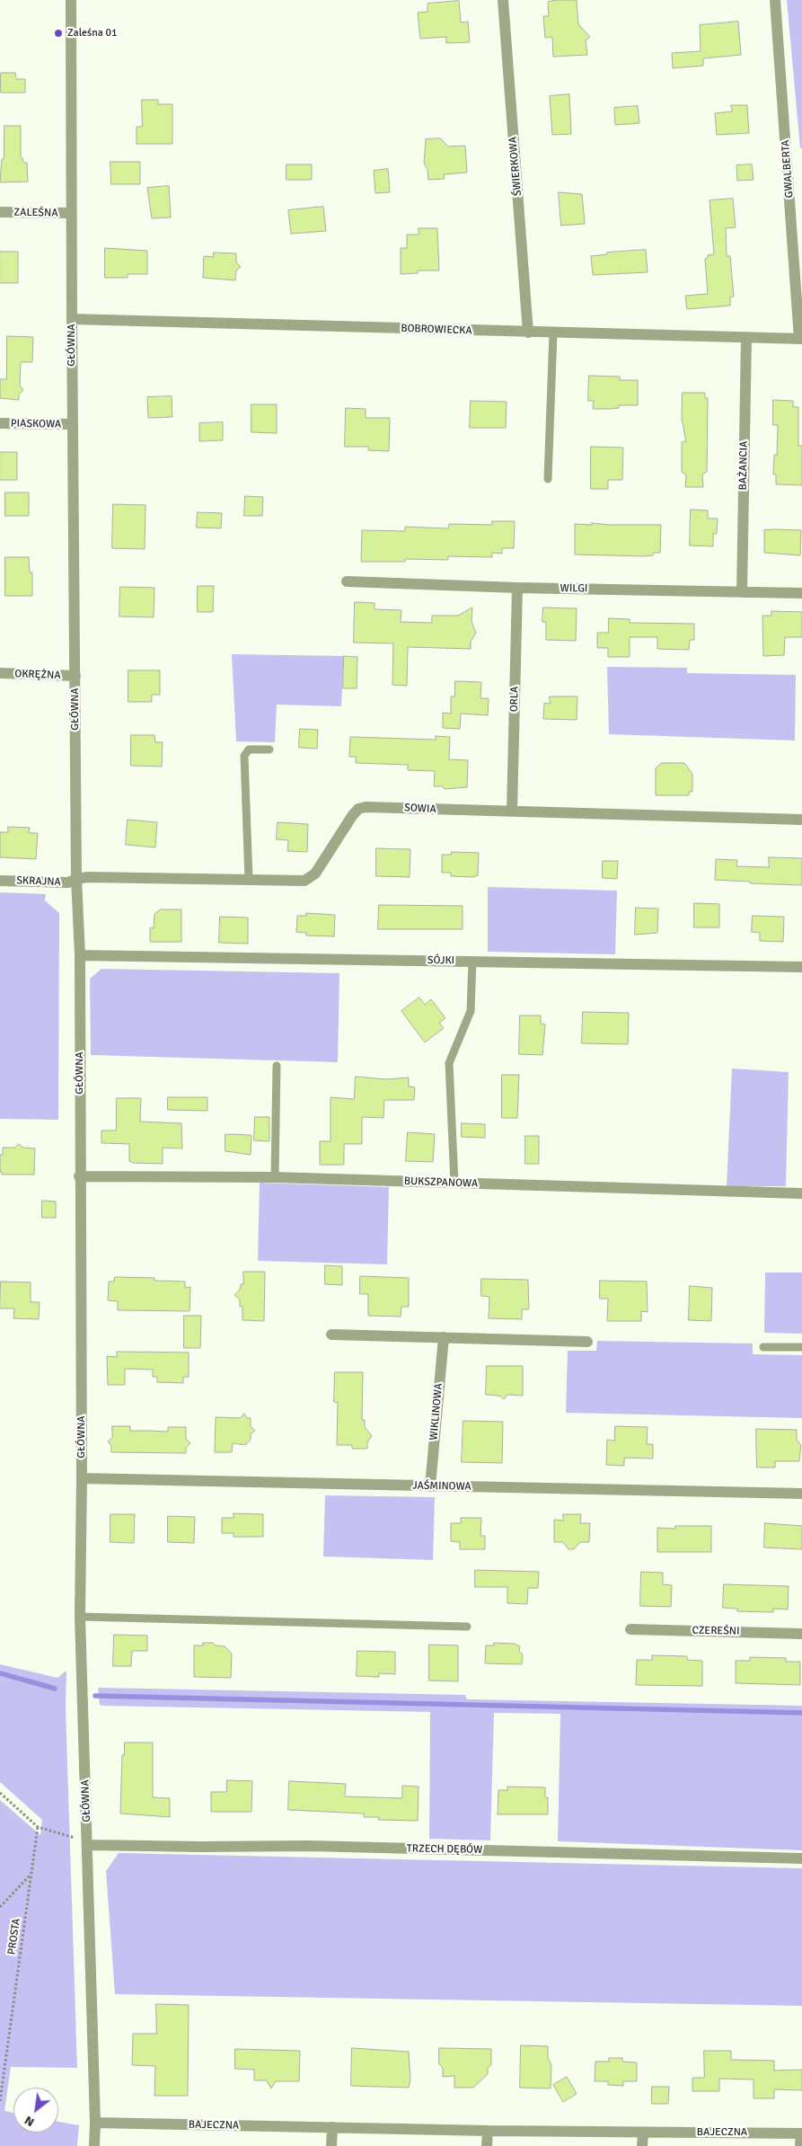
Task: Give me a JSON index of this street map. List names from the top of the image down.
{
  "streets": {
    "street": [
      "ŚWIERKOWA",
      "GWALBERTA",
      "ZALEŚNA",
      "BOBROWIECKA",
      "GŁÓWNA",
      "PIASKOWA",
      "BAŻANCIA",
      "WILGI",
      "OKRĘŻNA",
      "ORLA",
      "SOWIA",
      "SKRAJNA",
      "SÓJKI",
      "BUKSZPANOWA",
      "WIKLINOWA",
      "JAŚMINOWA",
      "CZEREŚNI",
      "TRZECH DĘBÓW",
      "BAJECZNA"
    ],
    "path": ["PROSTA"]
  },
  "crossings": [
    ["ŚWIERKOWA", "BOBROWIECKA"],
    ["GWALBERTA", "BOBROWIECKA"],
    ["ZALEŚNA", "GŁÓWNA"],
    ["BOBROWIECKA", "GŁÓWNA"],
    ["BOBROWIECKA", "BAŻANCIA"],
    ["GŁÓWNA", "PIASKOWA"],
    ["GŁÓWNA", "OKRĘŻNA"],
    ["GŁÓWNA", "SOWIA"],
    ["GŁÓWNA", "SKRAJNA"],
    ["GŁÓWNA", "SÓJKI"],
    ["GŁÓWNA", "BUKSZPANOWA"],
    ["GŁÓWNA", "JAŚMINOWA"],
    ["GŁÓWNA", "TRZECH DĘBÓW"],
    ["GŁÓWNA", "BAJECZNA"],
    ["BAŻANCIA", "WILGI"],
    ["WILGI", "ORLA"],
    ["ORLA", "SOWIA"],
    ["SOWIA", "SKRAJNA"],
    ["WIKLINOWA", "JAŚMINOWA"]
  ],
  "places": ["Zaleśna 01"],
  "north": "bottom left"
}
